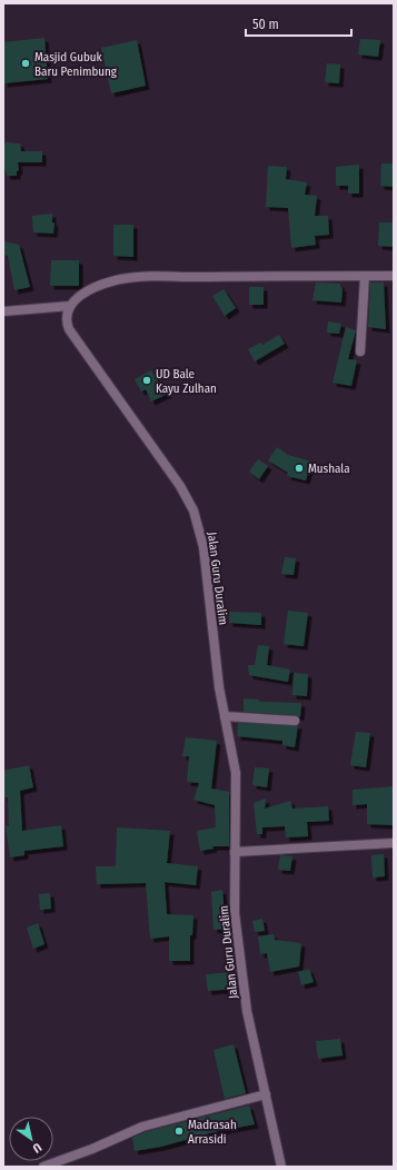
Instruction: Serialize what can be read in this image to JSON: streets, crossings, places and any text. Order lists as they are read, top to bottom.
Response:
{
  "streets": {
    "street": ["Jalan Guru Duralim"]
  },
  "places": [
    "Masjid Gubuk Baru Penimbung",
    "UD Bale Kayu Zulhan",
    "Mushala",
    "Madrasah Arrasidi"
  ],
  "scale_bar": "50 m",
  "north": "bottom right"
}
